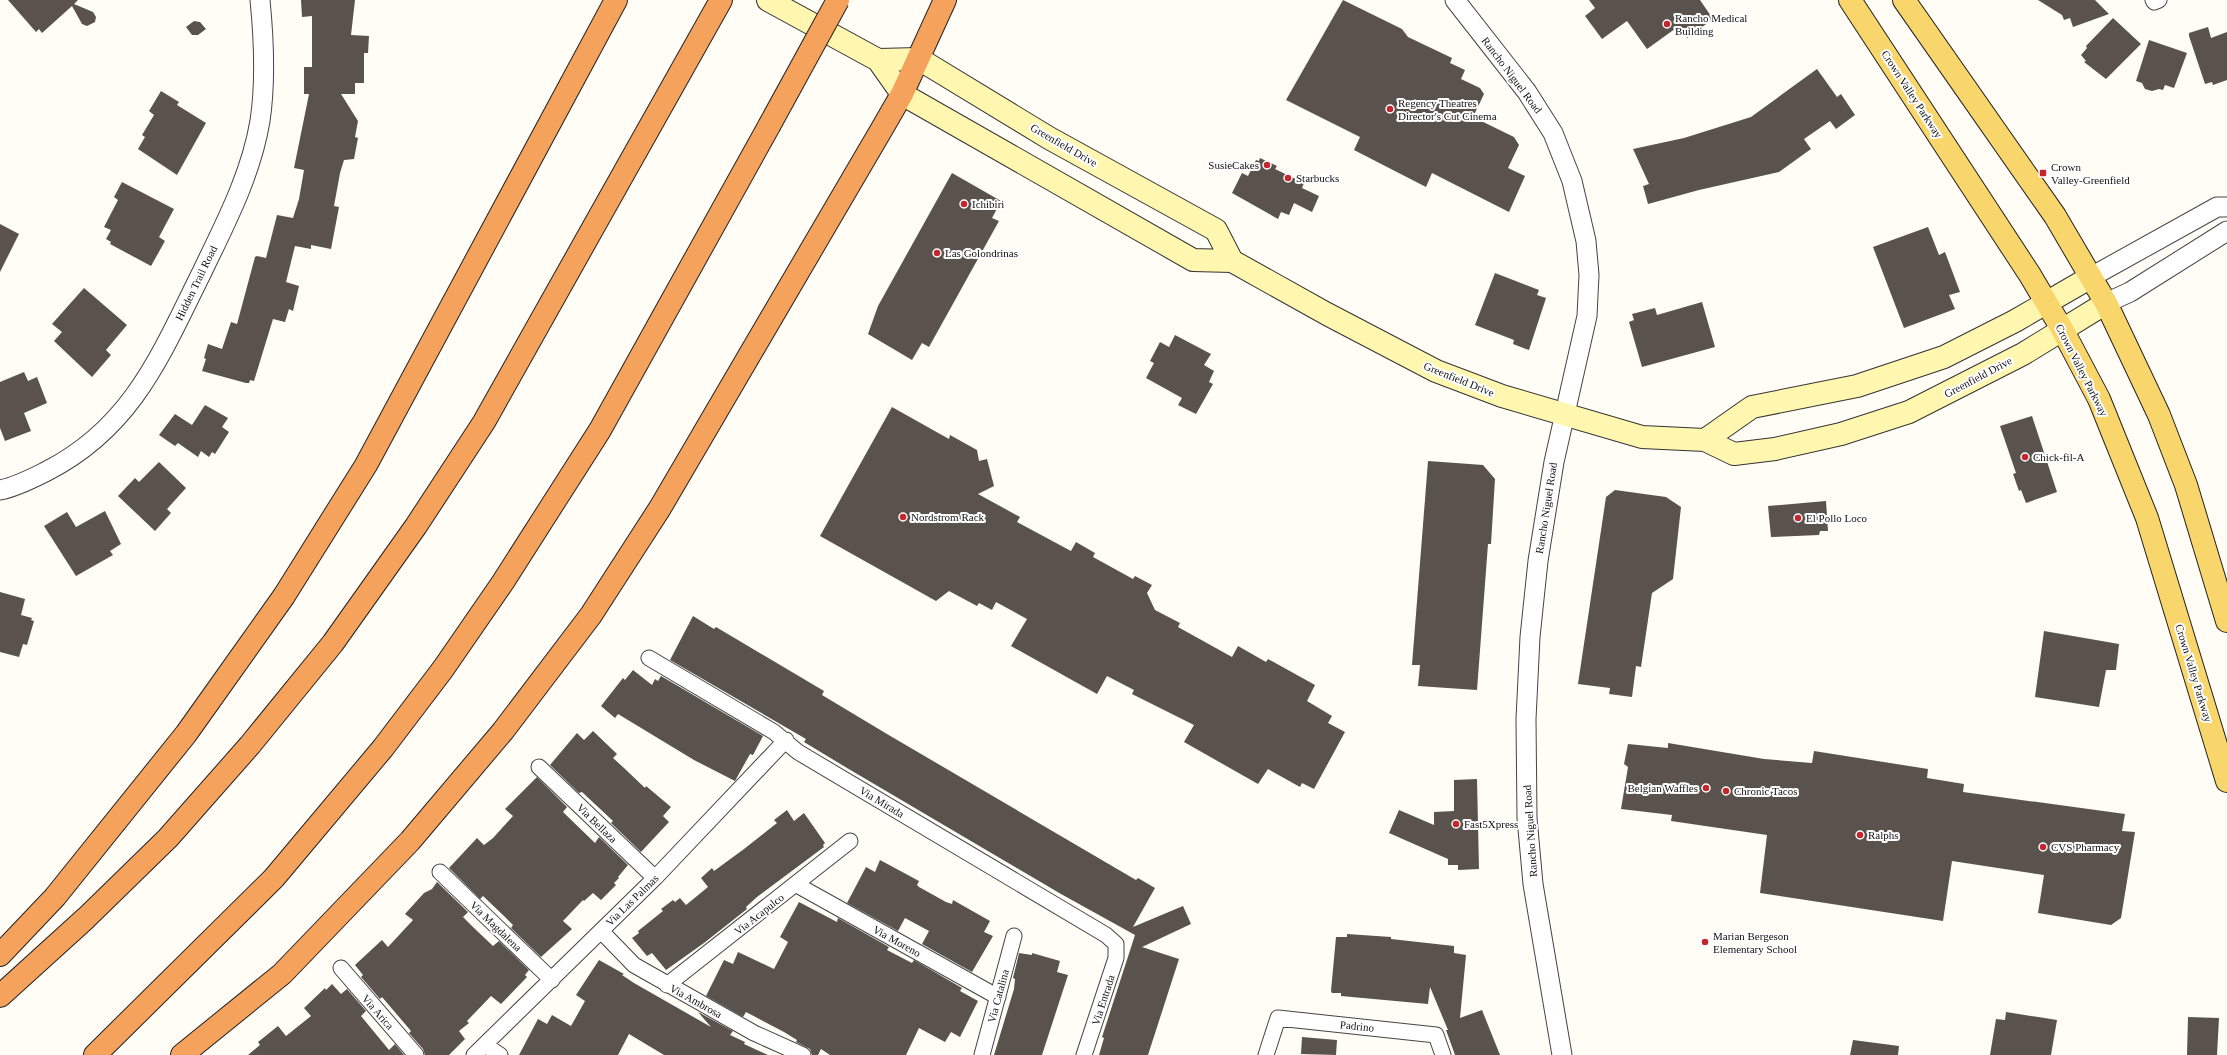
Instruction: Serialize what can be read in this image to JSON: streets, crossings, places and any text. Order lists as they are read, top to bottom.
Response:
{
  "streets": {
    "main road": ["Crown Valley Parkway", "Greenfield Drive"],
    "street": [
      "Rancho Niguel Road",
      "Hidden Trail Road",
      "Via Mirada",
      "Via Bellaza",
      "Via Las Palmas",
      "Via Acapulco",
      "Via Magdalena",
      "Via Moreno",
      "Via Catalina",
      "Via Entrada",
      "Via Ambrosa",
      "Via Arica",
      "Padrino"
    ]
  },
  "crossings": [
    ["Rancho Niguel Road", "Greenfield Drive"],
    ["Crown Valley Parkway", "Greenfield Drive"],
    ["Via Mirada", "Via Las Palmas"],
    ["Via Mirada", "Via Entrada"],
    ["Via Bellaza", "Via Las Palmas"],
    ["Via Las Palmas", "Via Magdalena"],
    ["Via Las Palmas", "Via Ambrosa"],
    ["Via Acapulco", "Via Moreno"],
    ["Via Acapulco", "Via Ambrosa"],
    ["Via Moreno", "Via Catalina"]
  ],
  "places": {
    "other": [
      "Rancho Medical Building",
      "Regency Theatres Director's Cut Cinema",
      "SusieCakes",
      "Starbucks",
      "Ichibiri",
      "Las Golondrinas",
      "Chick-fil-A",
      "Nordstrom Rack",
      "El Pollo Loco",
      "Belgian Waffles",
      "Chronic Tacos",
      "Fast5Xpress",
      "Ralphs",
      "CVS Pharmacy",
      "Marian Bergeson Elementary School"
    ],
    "transit": ["Crown Valley-Greenfield"]
  }
}
